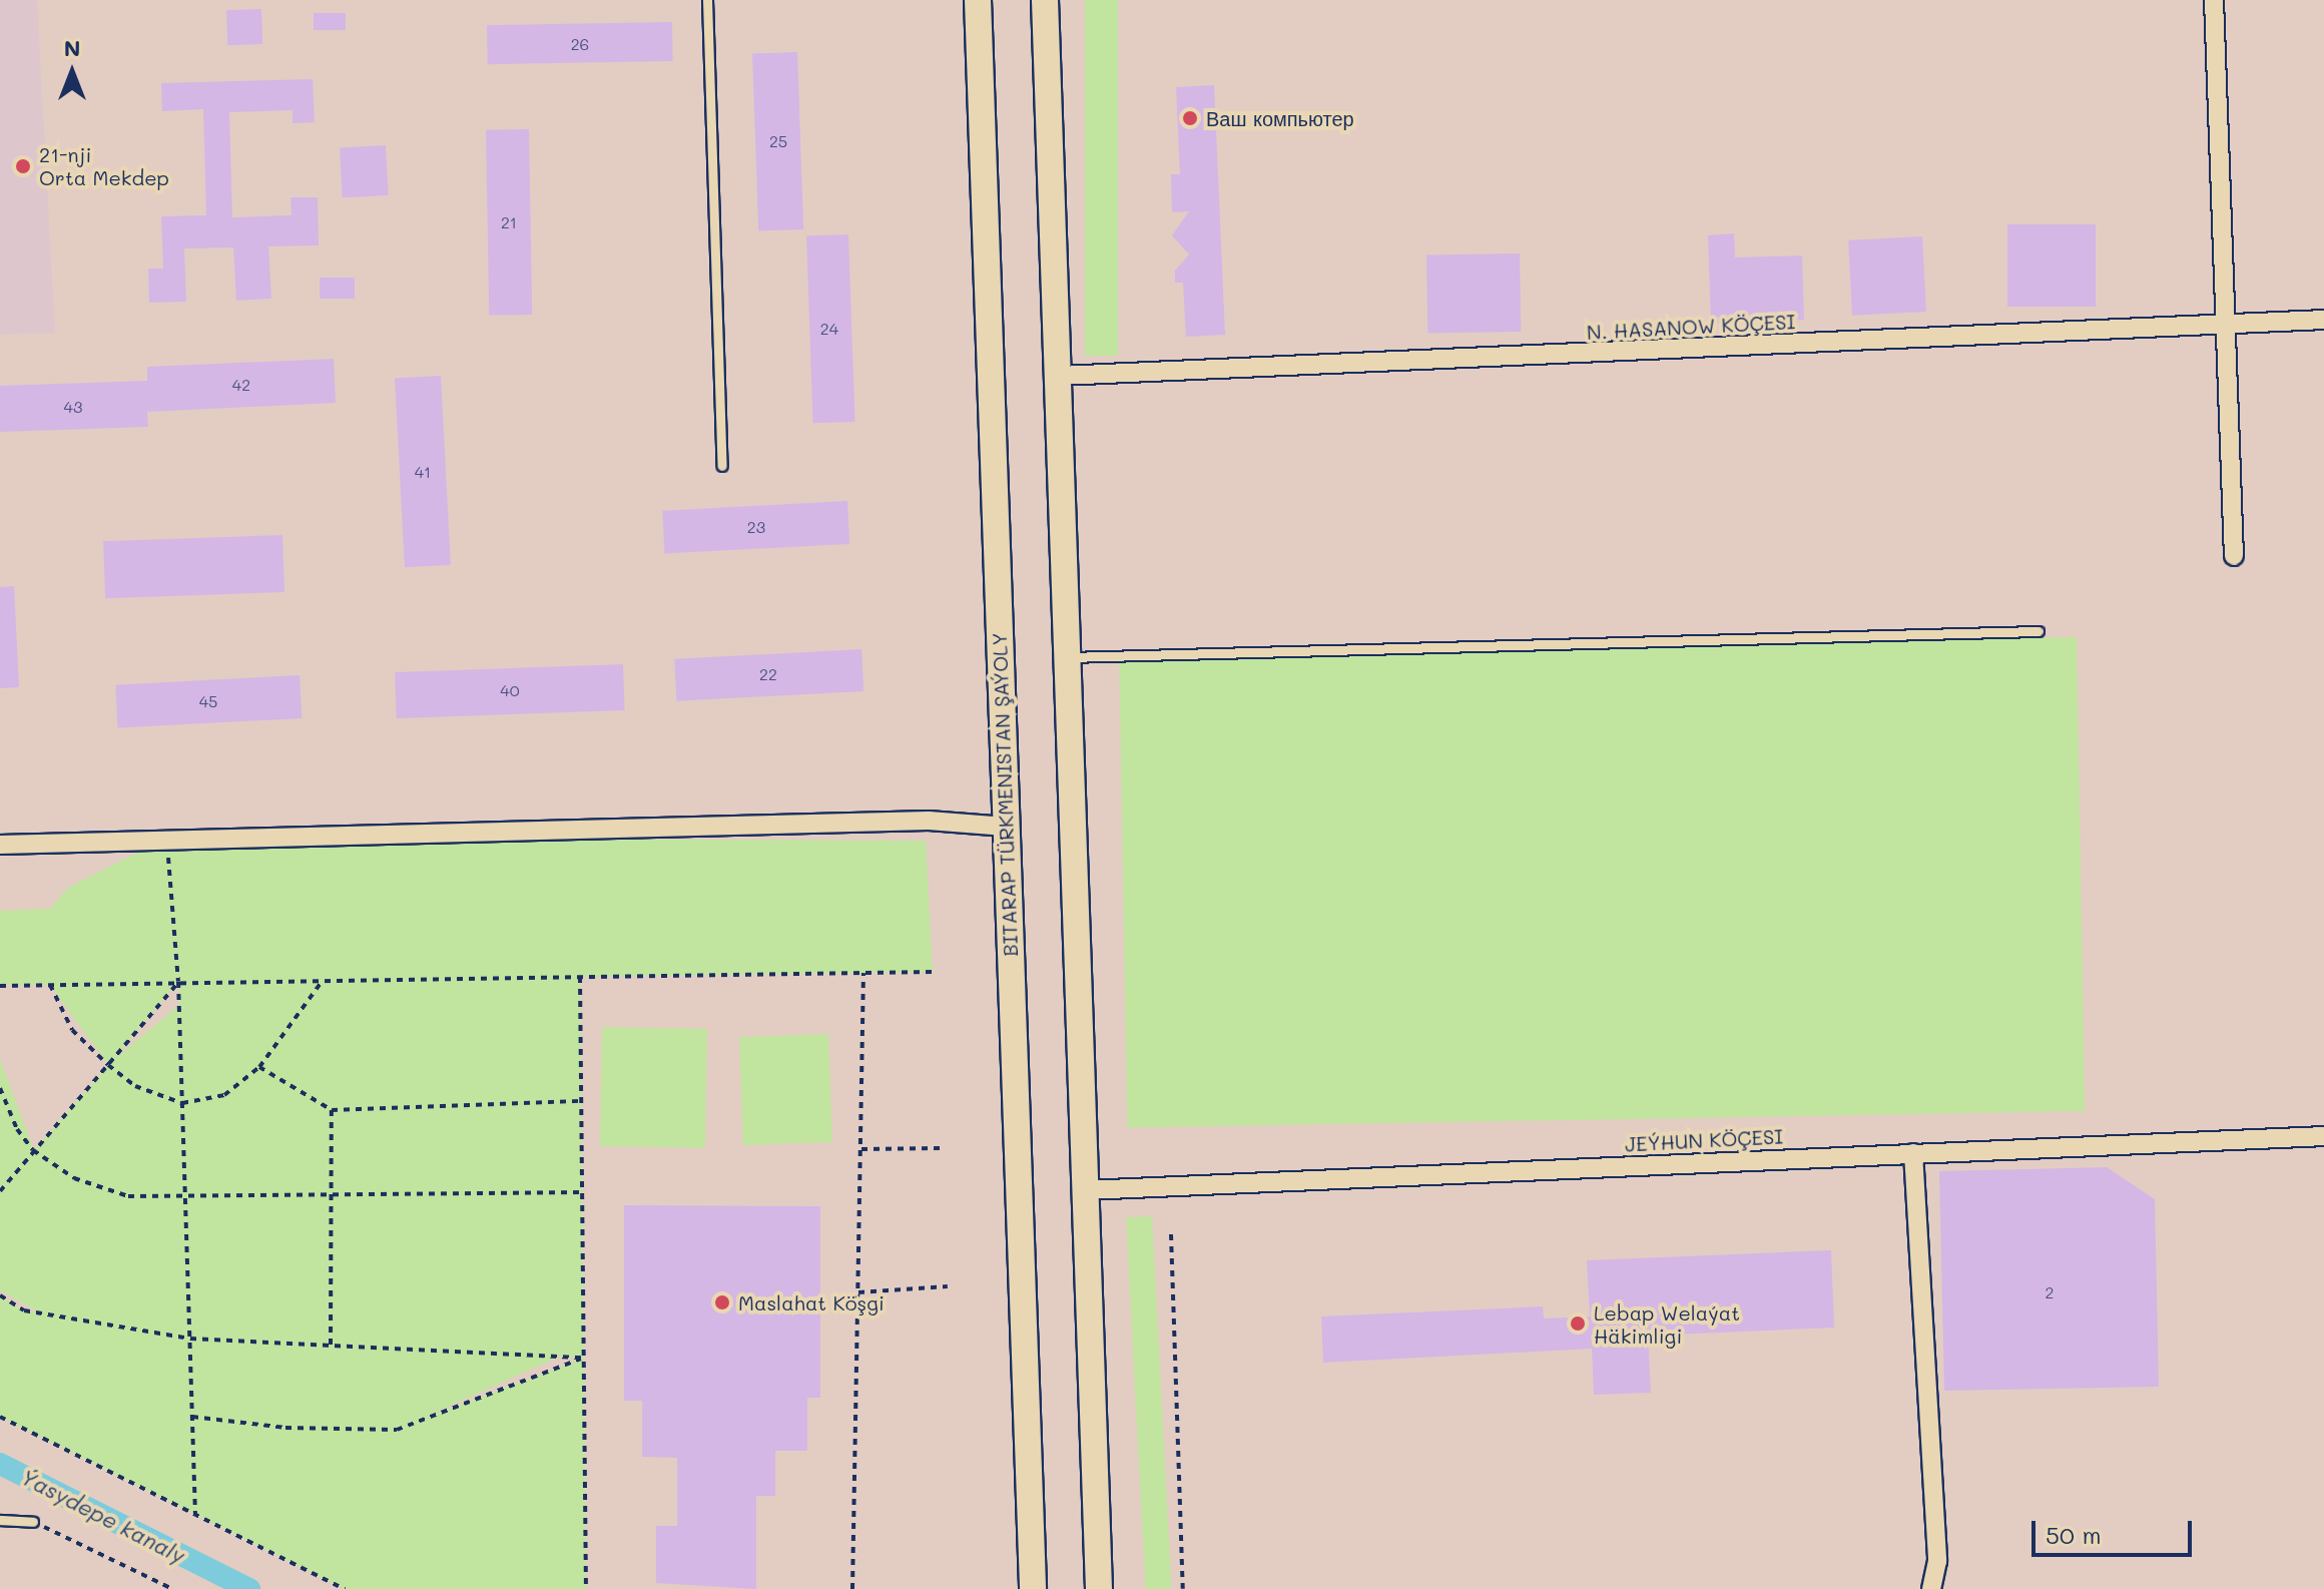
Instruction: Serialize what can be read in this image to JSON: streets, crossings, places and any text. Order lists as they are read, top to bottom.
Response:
{
  "streets": {
    "main road": ["BITARAP TÜRKMENISTAN ŞAÝOLY"],
    "street": ["N. HASANOW KÖÇESI", "JEÝHUN KÖÇESI"]
  },
  "water": ["Ýasydepe kanaly"],
  "places": [
    "Ваш компьютер",
    "21-nji Orta Mekdep",
    "Maslahat Köşgi",
    "Lebap Welaýat Häkimligi"
  ],
  "house_numbers": [
    "26",
    "25",
    "21",
    "24",
    "42",
    "43",
    "41",
    "23",
    "22",
    "40",
    "45",
    "2"
  ],
  "scale_bar": "50 m",
  "north": "top"
}
